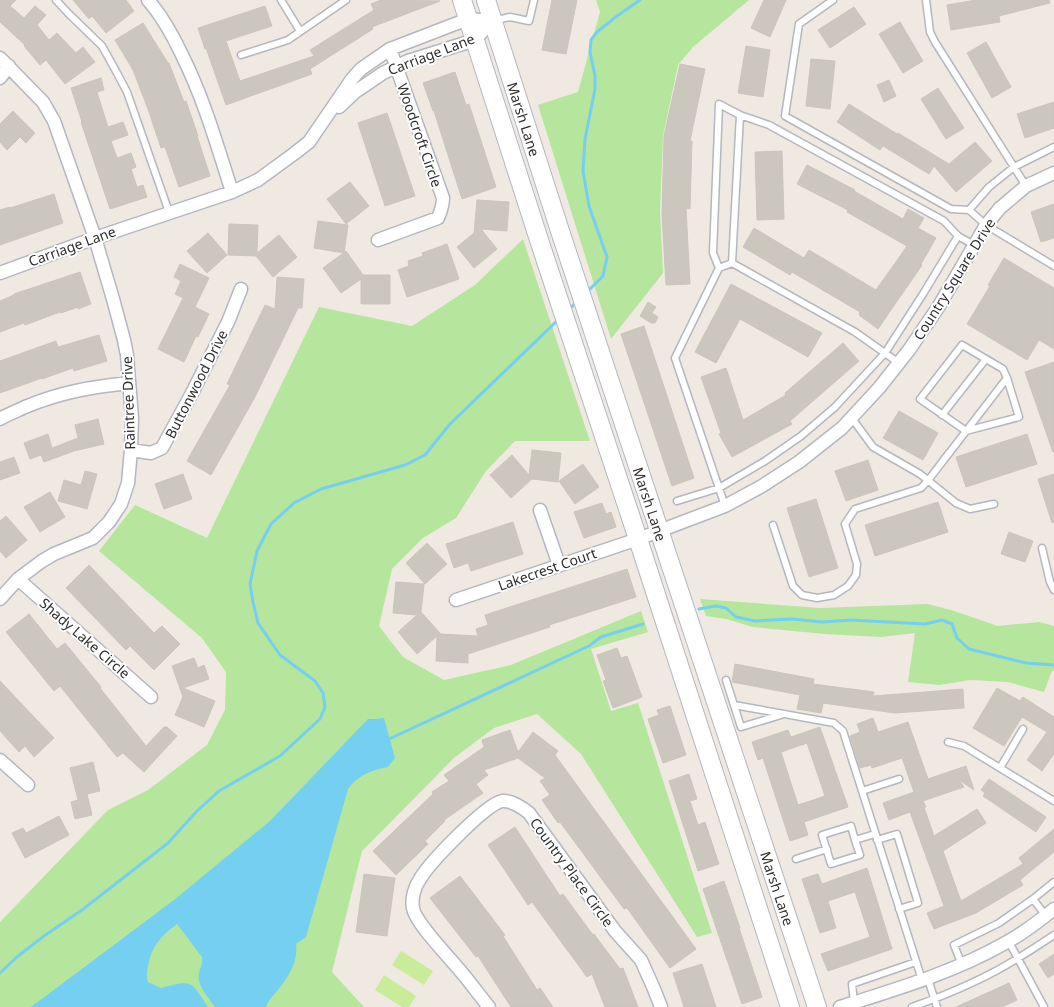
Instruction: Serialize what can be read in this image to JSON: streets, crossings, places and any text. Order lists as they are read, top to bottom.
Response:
{
  "streets": {
    "main road": ["Marsh Lane"],
    "street": [
      "Carriage Lane",
      "Woodcroft Circle",
      "Country Square Drive",
      "Buttonwood Drive",
      "Raintree Drive",
      "Lakecrest Court",
      "Shady Lake Circle",
      "Country Place Circle"
    ]
  },
  "crossings": [
    ["Carriage Lane", "Marsh Lane"],
    ["Carriage Lane", "Woodcroft Circle"],
    ["Carriage Lane", "Raintree Drive"],
    ["Marsh Lane", "Country Square Drive"],
    ["Marsh Lane", "Lakecrest Court"],
    ["Country Square Drive", "Lakecrest Court"],
    ["Buttonwood Drive", "Raintree Drive"],
    ["Raintree Drive", "Shady Lake Circle"]
  ]
}
